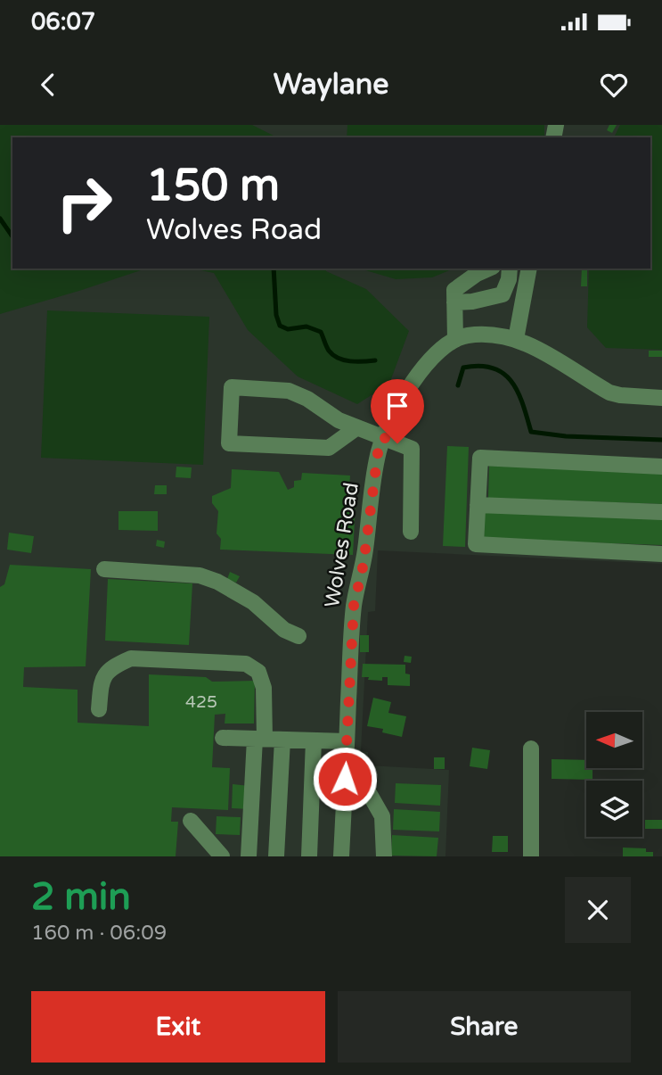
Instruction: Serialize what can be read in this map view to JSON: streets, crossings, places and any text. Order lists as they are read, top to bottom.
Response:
{
  "streets": {
    "street": ["Wolves Road"]
  },
  "house_numbers": ["425"],
  "north": "left",
  "page": {
    "status": "06:07",
    "header": "Waylane",
    "turn": ["150 m", "Wolves Road"],
    "heading": ["2 min", "160 m · 06:09"],
    "buttons": ["Exit", "Share"]
  }
}
